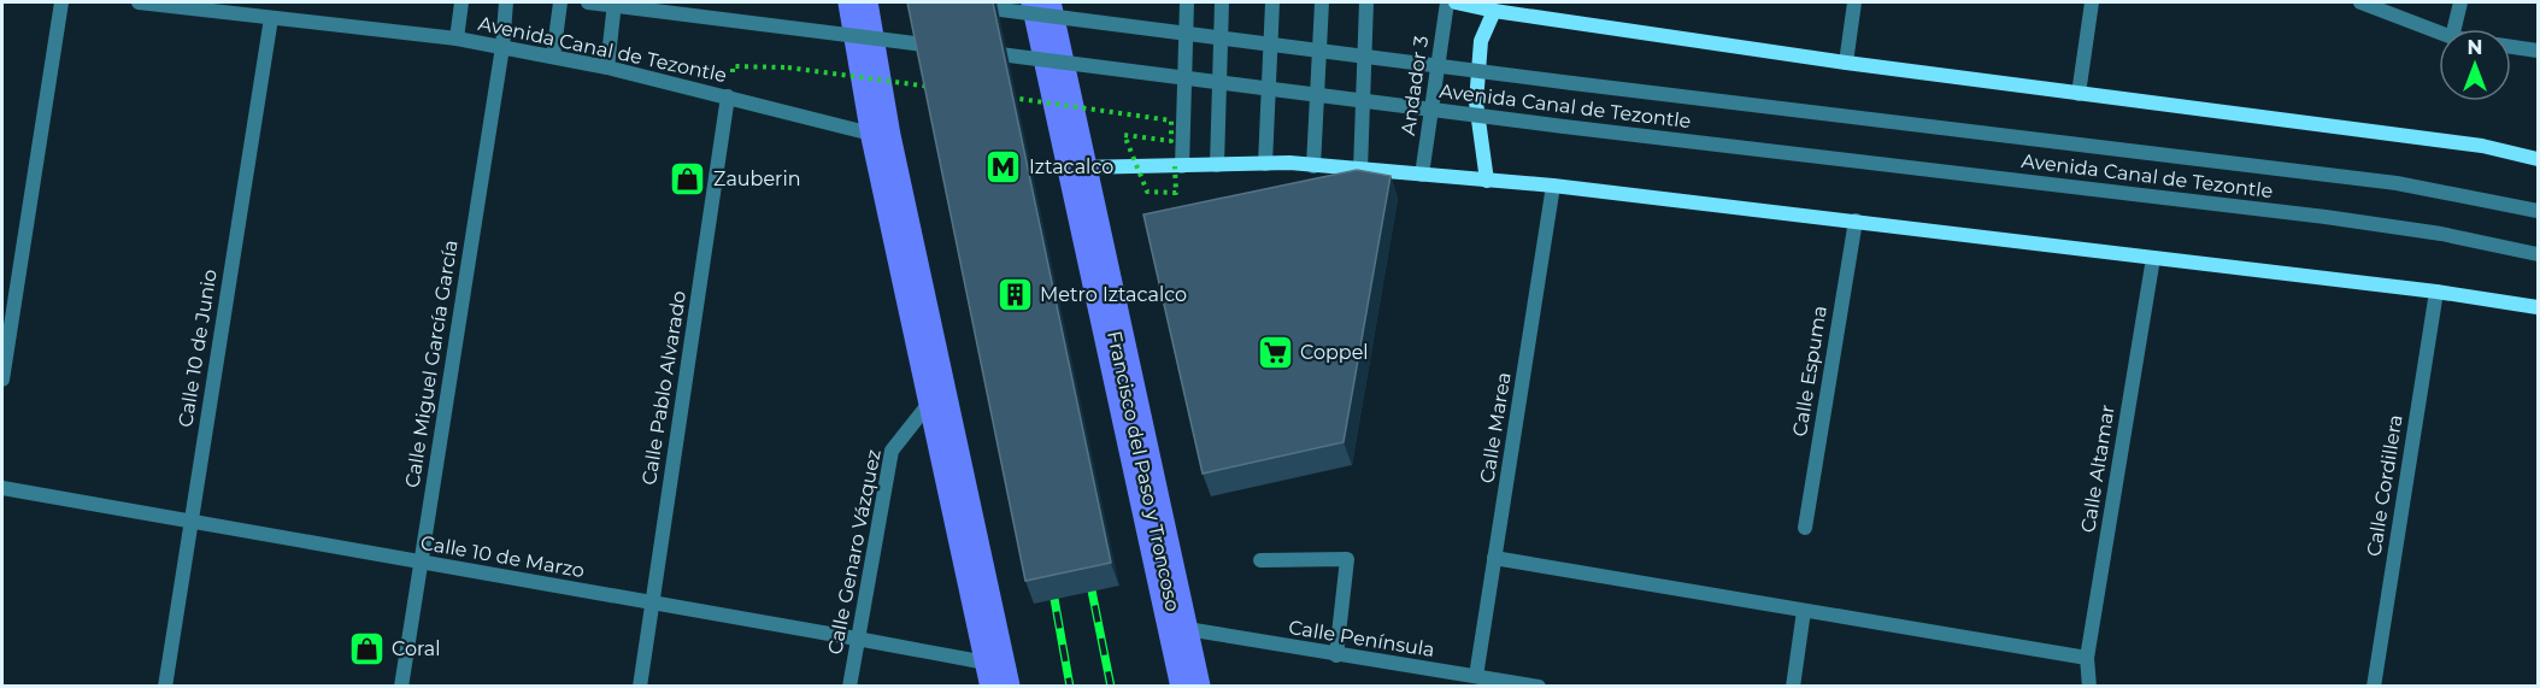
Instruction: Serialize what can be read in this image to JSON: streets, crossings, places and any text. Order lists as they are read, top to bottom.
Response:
{
  "streets": {
    "main road": ["Francisco del Paso y Troncoso"],
    "street": [
      "Avenida Canal de Tezontle",
      "Andador 3",
      "Calle 10 de Junio",
      "Calle Miguel García García",
      "Calle Espuma",
      "Calle Pablo Alvarado",
      "Calle Marea",
      "Calle Altamar",
      "Calle Cordillera",
      "Calle Genaro Vázquez",
      "Calle 10 de Marzo",
      "Calle Península"
    ]
  },
  "crossings": [
    ["Avenida Canal de Tezontle", "Calle 10 de Junio"],
    ["Avenida Canal de Tezontle", "Calle Miguel García García"],
    ["Avenida Canal de Tezontle", "Calle Pablo Alvarado"],
    ["Calle 10 de Junio", "Calle 10 de Marzo"],
    ["Calle Miguel García García", "Calle 10 de Marzo"],
    ["Calle Pablo Alvarado", "Calle 10 de Marzo"],
    ["Calle Marea", "Calle Península"],
    ["Francisco del Paso y Troncoso", "Calle Península"],
    ["Calle Genaro Vázquez", "Calle 10 de Marzo"]
  ],
  "places": {
    "metro station": ["Iztacalco"],
    "shop": ["Zauberin", "Coral"],
    "building": ["Metro Iztacalco"],
    "supermarket": ["Coppel"]
  },
  "north": "top"
}
